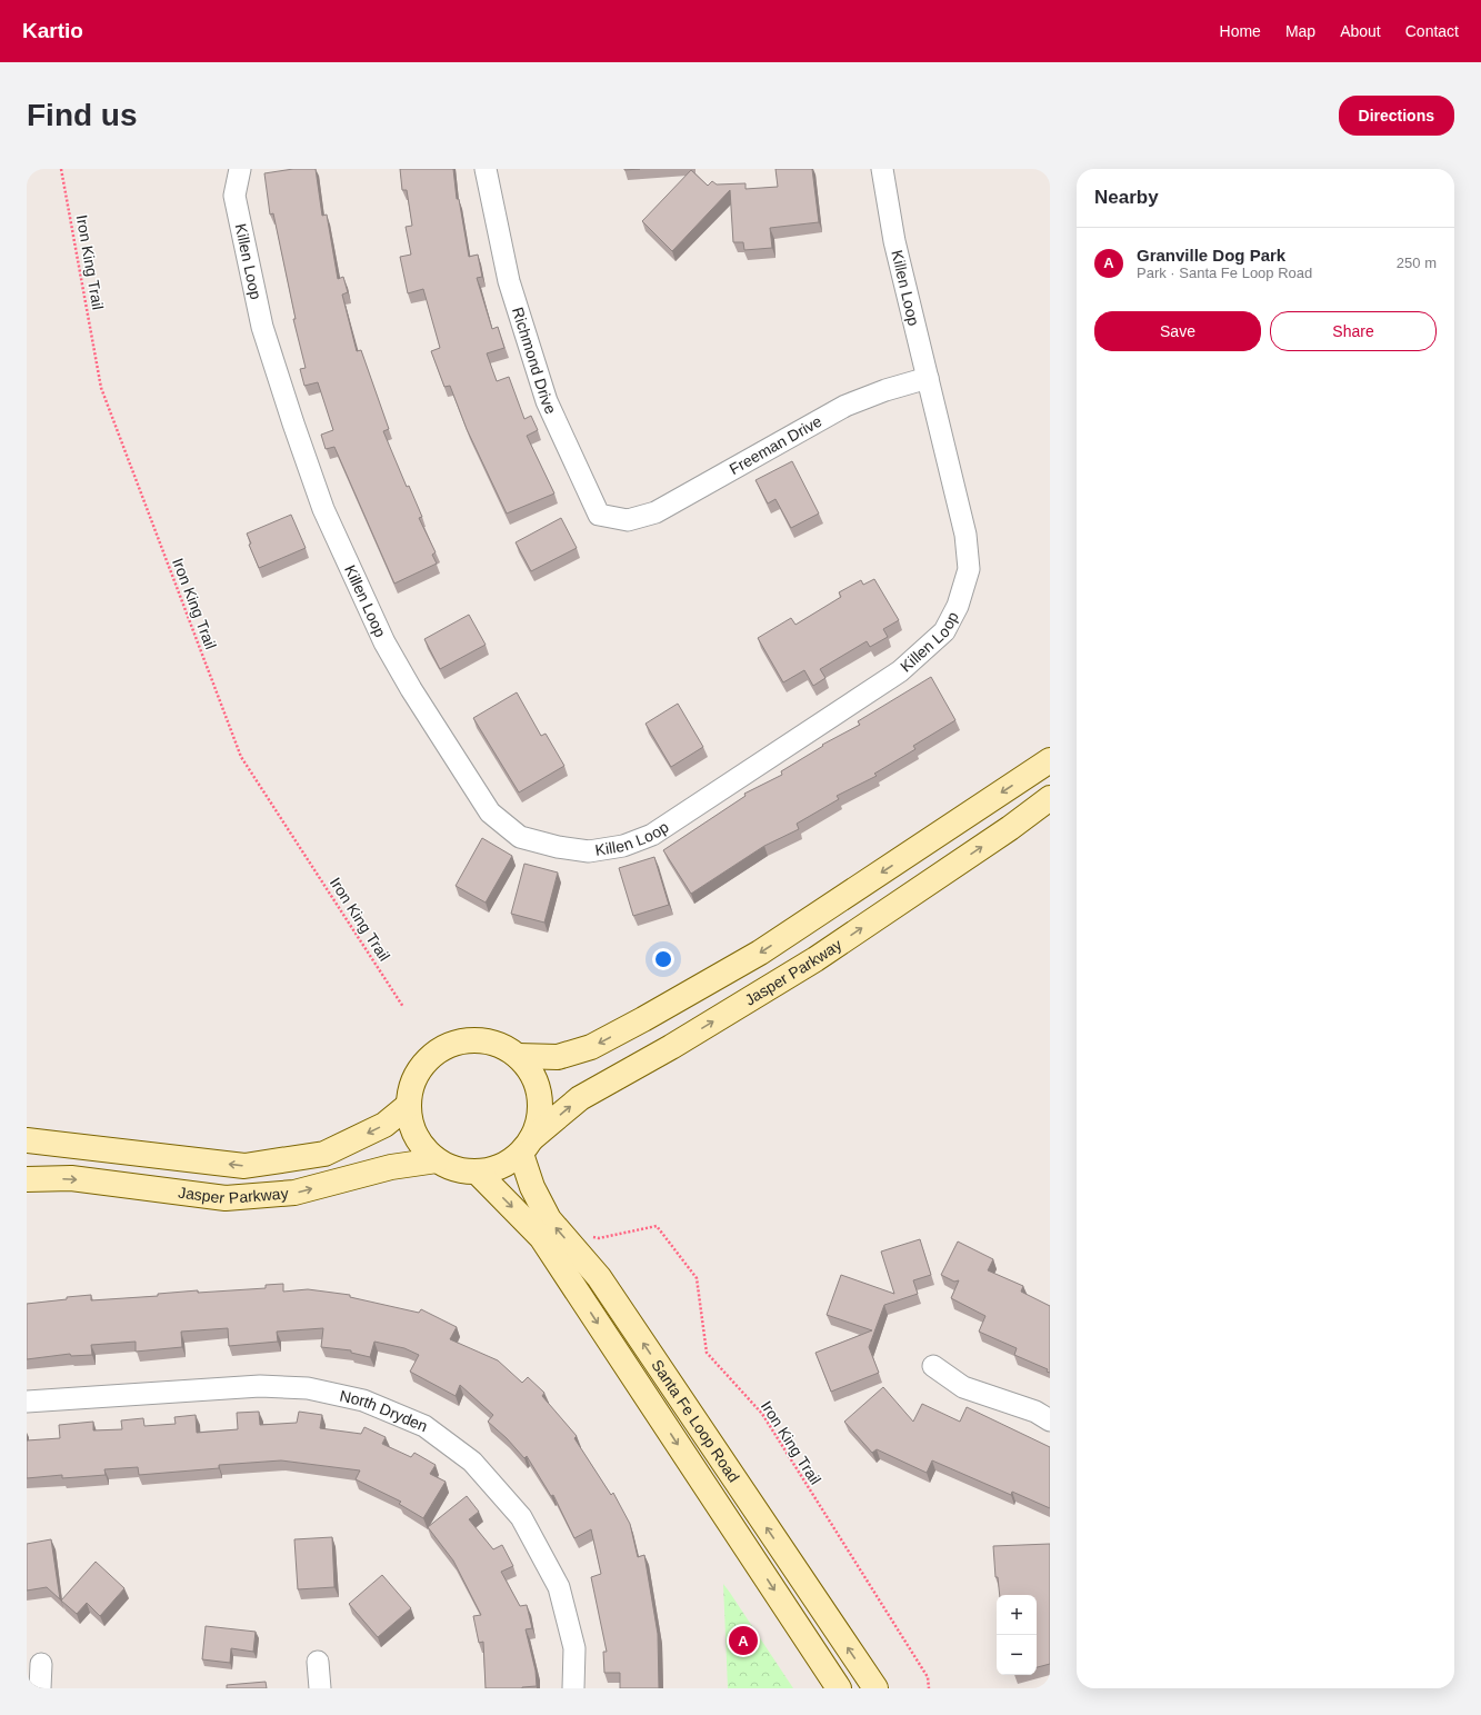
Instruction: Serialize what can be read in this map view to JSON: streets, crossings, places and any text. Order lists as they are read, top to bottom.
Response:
{
  "streets": {
    "main road": ["Jasper Parkway", "Santa Fe Loop Road"],
    "street": [
      "Killen Loop",
      "Richmond Drive",
      "Freeman Drive",
      "North Dryden"
    ],
    "path": ["Iron King Trail"]
  },
  "crossings": [
    ["Killen Loop", "Freeman Drive"],
    ["Richmond Drive", "Freeman Drive"],
    ["Jasper Parkway", "Santa Fe Loop Road"]
  ],
  "page": {
    "header": "Kartio",
    "nav": [
      "Home",
      "Map",
      "About",
      "Contact"
    ],
    "buttons": [
      "Directions",
      ["Save", "Share"]
    ],
    "title": "Find us",
    "heading": "Nearby",
    "list": [
      {
        "mark": "A",
        "name": "Granville Dog Park",
        "note": "Park · Santa Fe Loop Road",
        "value": "250 m"
      }
    ],
    "map_buttons": ["+", "−"],
    "pins": "A"
  }
}
